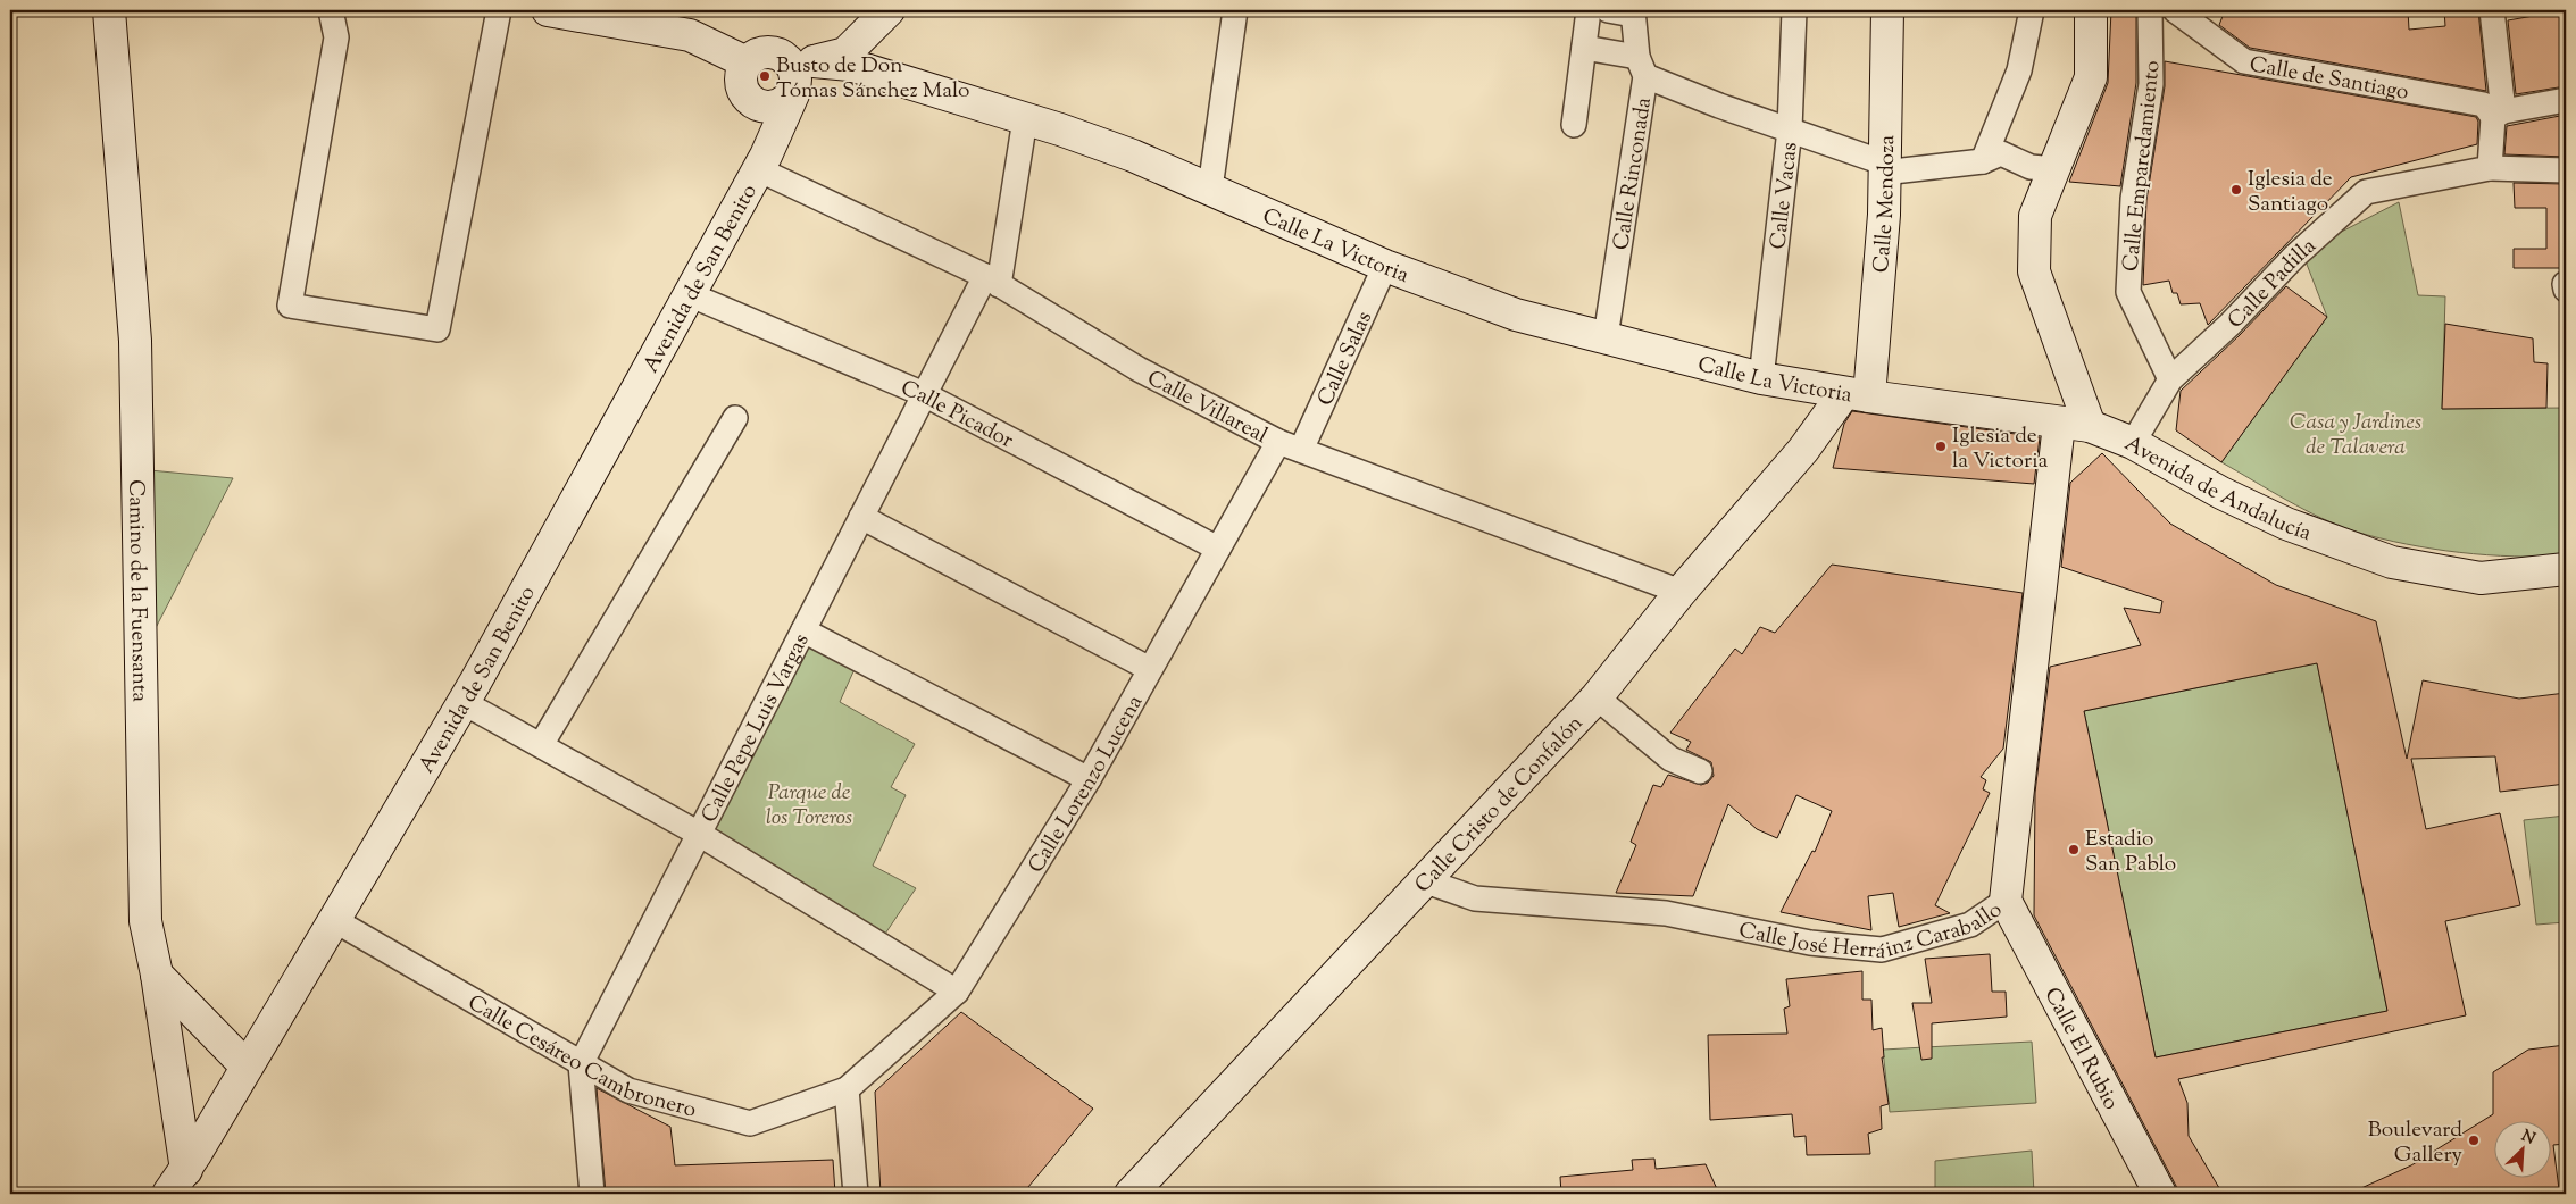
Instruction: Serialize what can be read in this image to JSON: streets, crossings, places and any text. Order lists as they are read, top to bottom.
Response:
{
  "streets": {
    "street": [
      "Calle de Santiago",
      "Calle Emparedamiento",
      "Calle Rinconada",
      "Calle Vacas",
      "Calle Mendoza",
      "Calle La Victoria",
      "Avenida de San Benito",
      "Calle Padilla",
      "Calle Salas",
      "Calle Villareal",
      "Calle Picador",
      "Avenida de Andalucía",
      "Camino de la Fuensanta",
      "Calle Pepe Luis Vargas",
      "Calle Lorenzo Lucena",
      "Calle Cristo de Confalón",
      "Calle José Herráinz Caraballo",
      "Calle El Rubio",
      "Calle Cesáreo Cambronero"
    ]
  },
  "crossings": [
    ["Calle Emparedamiento", "Calle Padilla"],
    ["Calle Rinconada", "Calle La Victoria"],
    ["Calle Vacas", "Calle La Victoria"],
    ["Calle Mendoza", "Calle La Victoria"],
    ["Calle Mendoza", "Avenida de Andalucía"],
    ["Calle Mendoza", "Calle Cristo de Confalón"],
    ["Calle La Victoria", "Avenida de San Benito"],
    ["Calle La Victoria", "Calle Salas"],
    ["Calle La Victoria", "Avenida de Andalucía"],
    ["Calle La Victoria", "Calle Pepe Luis Vargas"],
    ["Calle La Victoria", "Calle Cristo de Confalón"],
    ["Avenida de San Benito", "Calle Villareal"],
    ["Avenida de San Benito", "Calle Picador"],
    ["Avenida de San Benito", "Camino de la Fuensanta"],
    ["Avenida de San Benito", "Calle Cesáreo Cambronero"],
    ["Calle Padilla", "Avenida de Andalucía"],
    ["Calle Salas", "Calle Villareal"],
    ["Calle Villareal", "Calle Pepe Luis Vargas"],
    ["Calle Villareal", "Calle Lorenzo Lucena"],
    ["Calle Villareal", "Calle Cristo de Confalón"],
    ["Calle Picador", "Calle Pepe Luis Vargas"],
    ["Calle Picador", "Calle Lorenzo Lucena"],
    ["Avenida de Andalucía", "Calle Cristo de Confalón"],
    ["Avenida de Andalucía", "Calle José Herráinz Caraballo"],
    ["Calle Pepe Luis Vargas", "Calle Cesáreo Cambronero"],
    ["Calle Lorenzo Lucena", "Calle Cesáreo Cambronero"],
    ["Calle Cristo de Confalón", "Calle José Herráinz Caraballo"],
    ["Calle José Herráinz Caraballo", "Calle El Rubio"]
  ],
  "parks": ["Casa y Jardines de Talavera", "Parque de los Toreros"],
  "places": [
    "Busto de Don Tómas Sánchez Malo",
    "Iglesia de Santiago",
    "Iglesia de la Victoria",
    "Estadio San Pablo",
    "Boulevard Gallery"
  ],
  "north": "top right"
}
